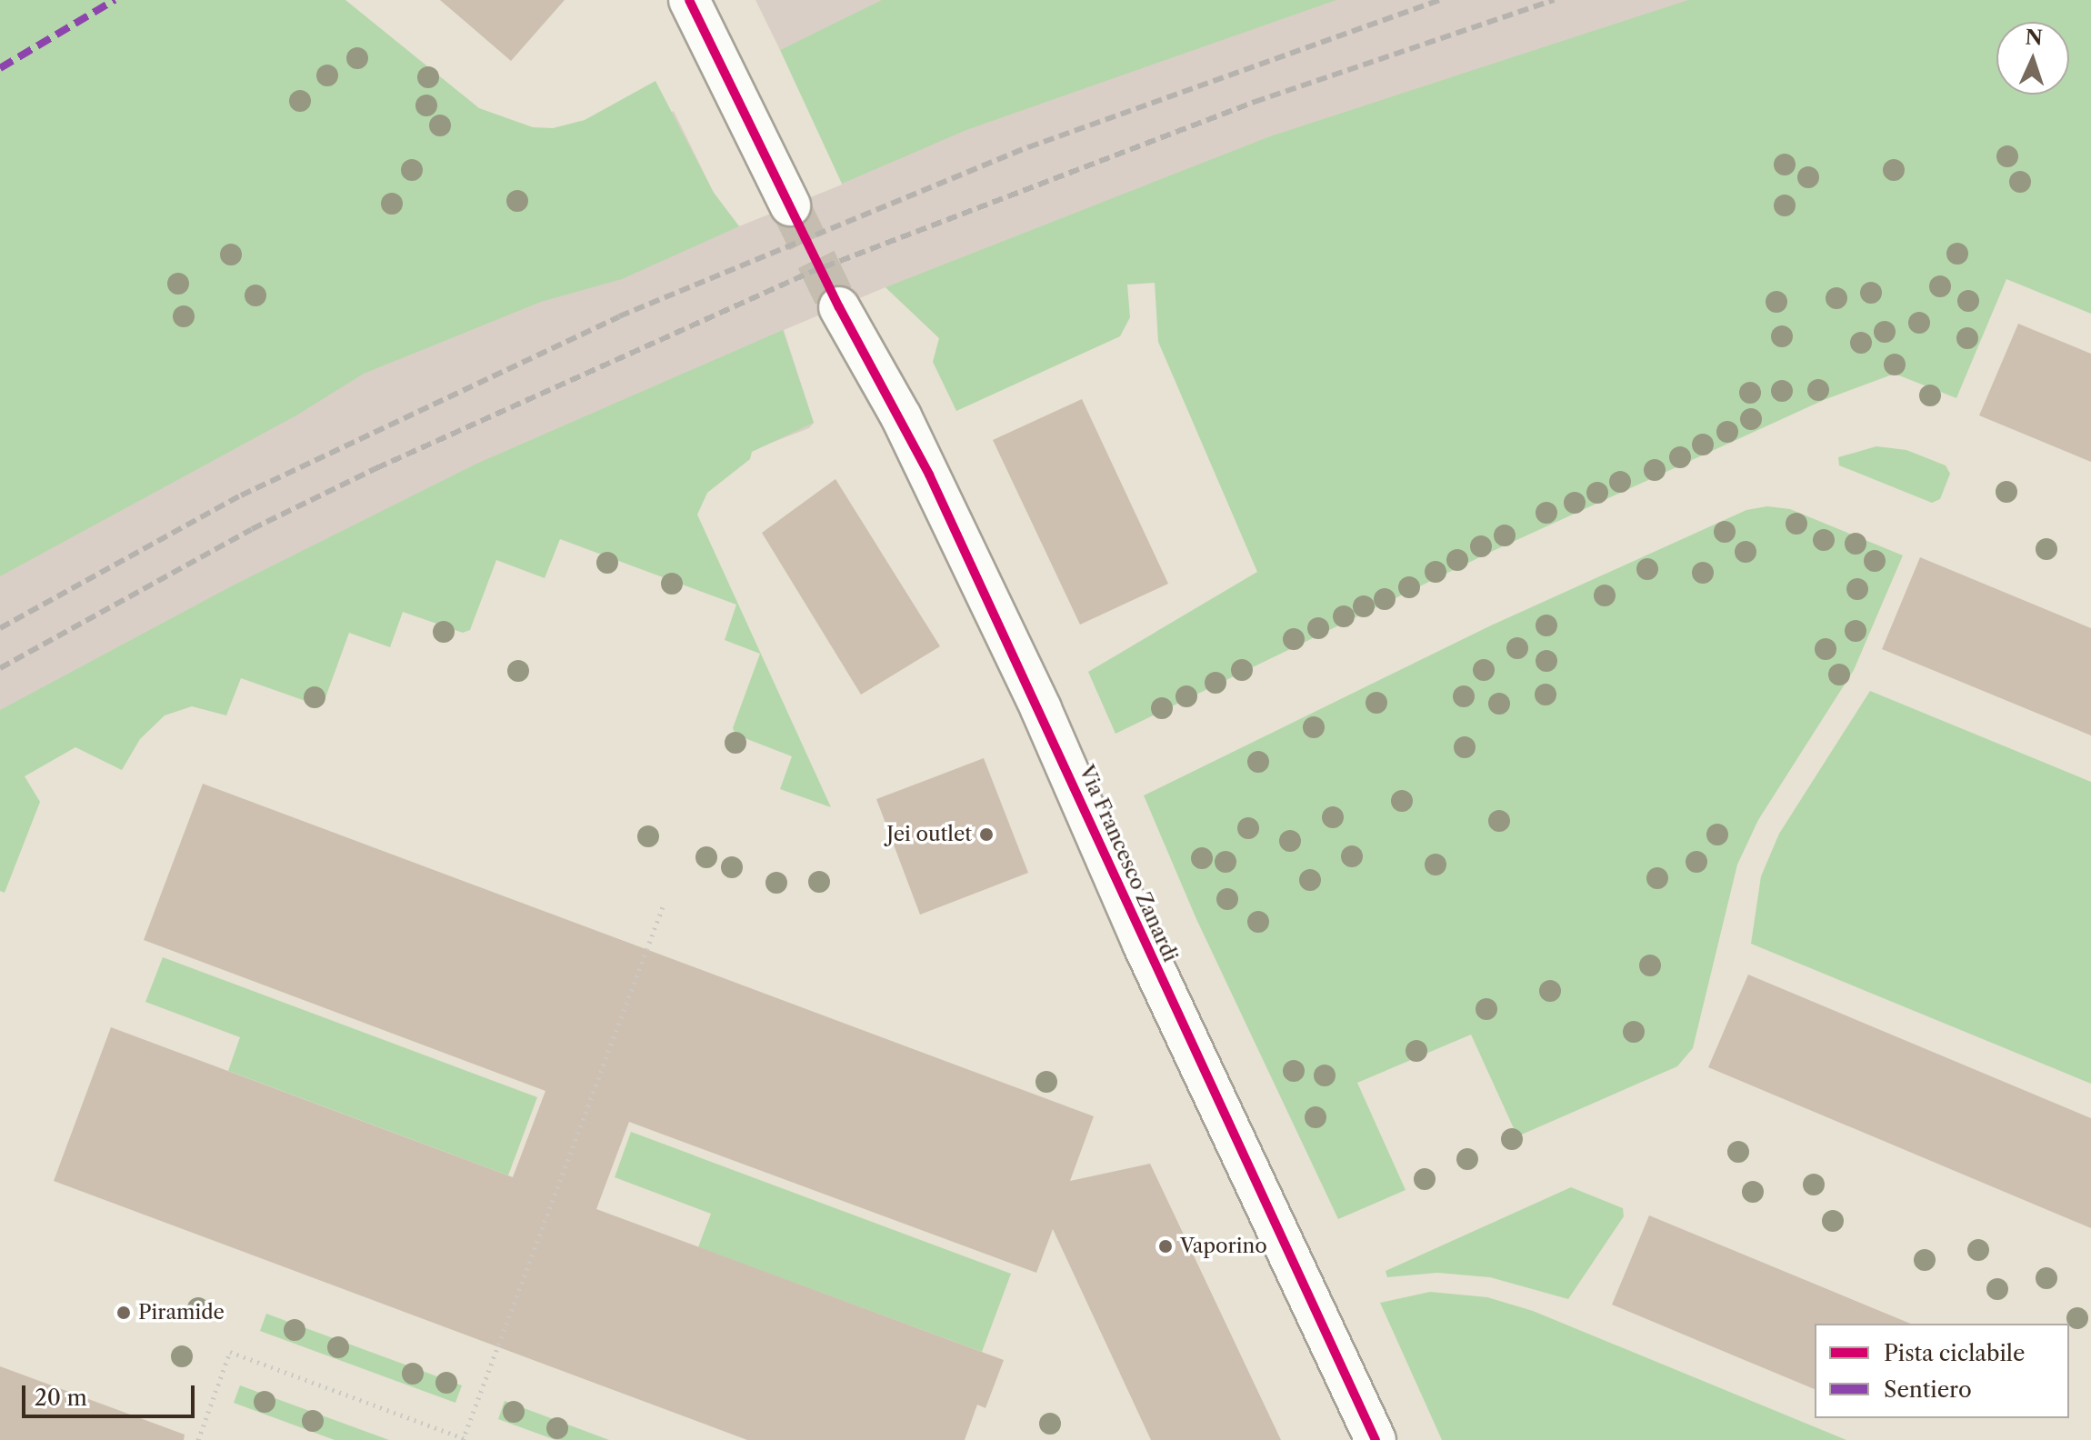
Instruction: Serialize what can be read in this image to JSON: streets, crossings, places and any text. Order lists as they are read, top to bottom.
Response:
{
  "streets": {
    "main road": ["Via Francesco Zanardi"]
  },
  "places": ["Jei outlet", "Vaporino", "Piramide"],
  "legend": ["Pista ciclabile", "Sentiero"],
  "scale_bar": "20 m",
  "north": "top"
}
